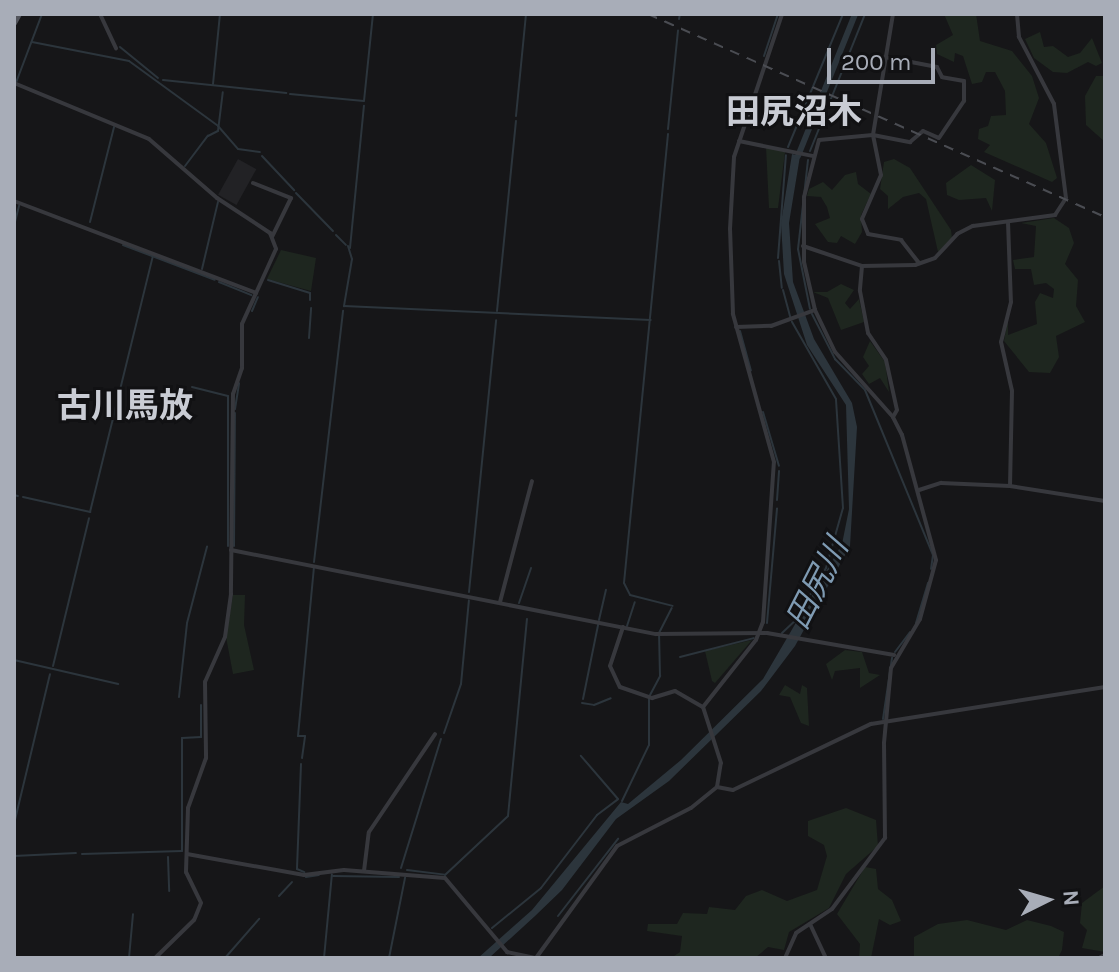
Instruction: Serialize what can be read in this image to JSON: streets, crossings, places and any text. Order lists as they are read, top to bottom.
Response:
{
  "districts": ["田尻沼木", "古川馬放"],
  "water": ["田尻川"],
  "scale_bar": "200 m",
  "north": "right"
}
